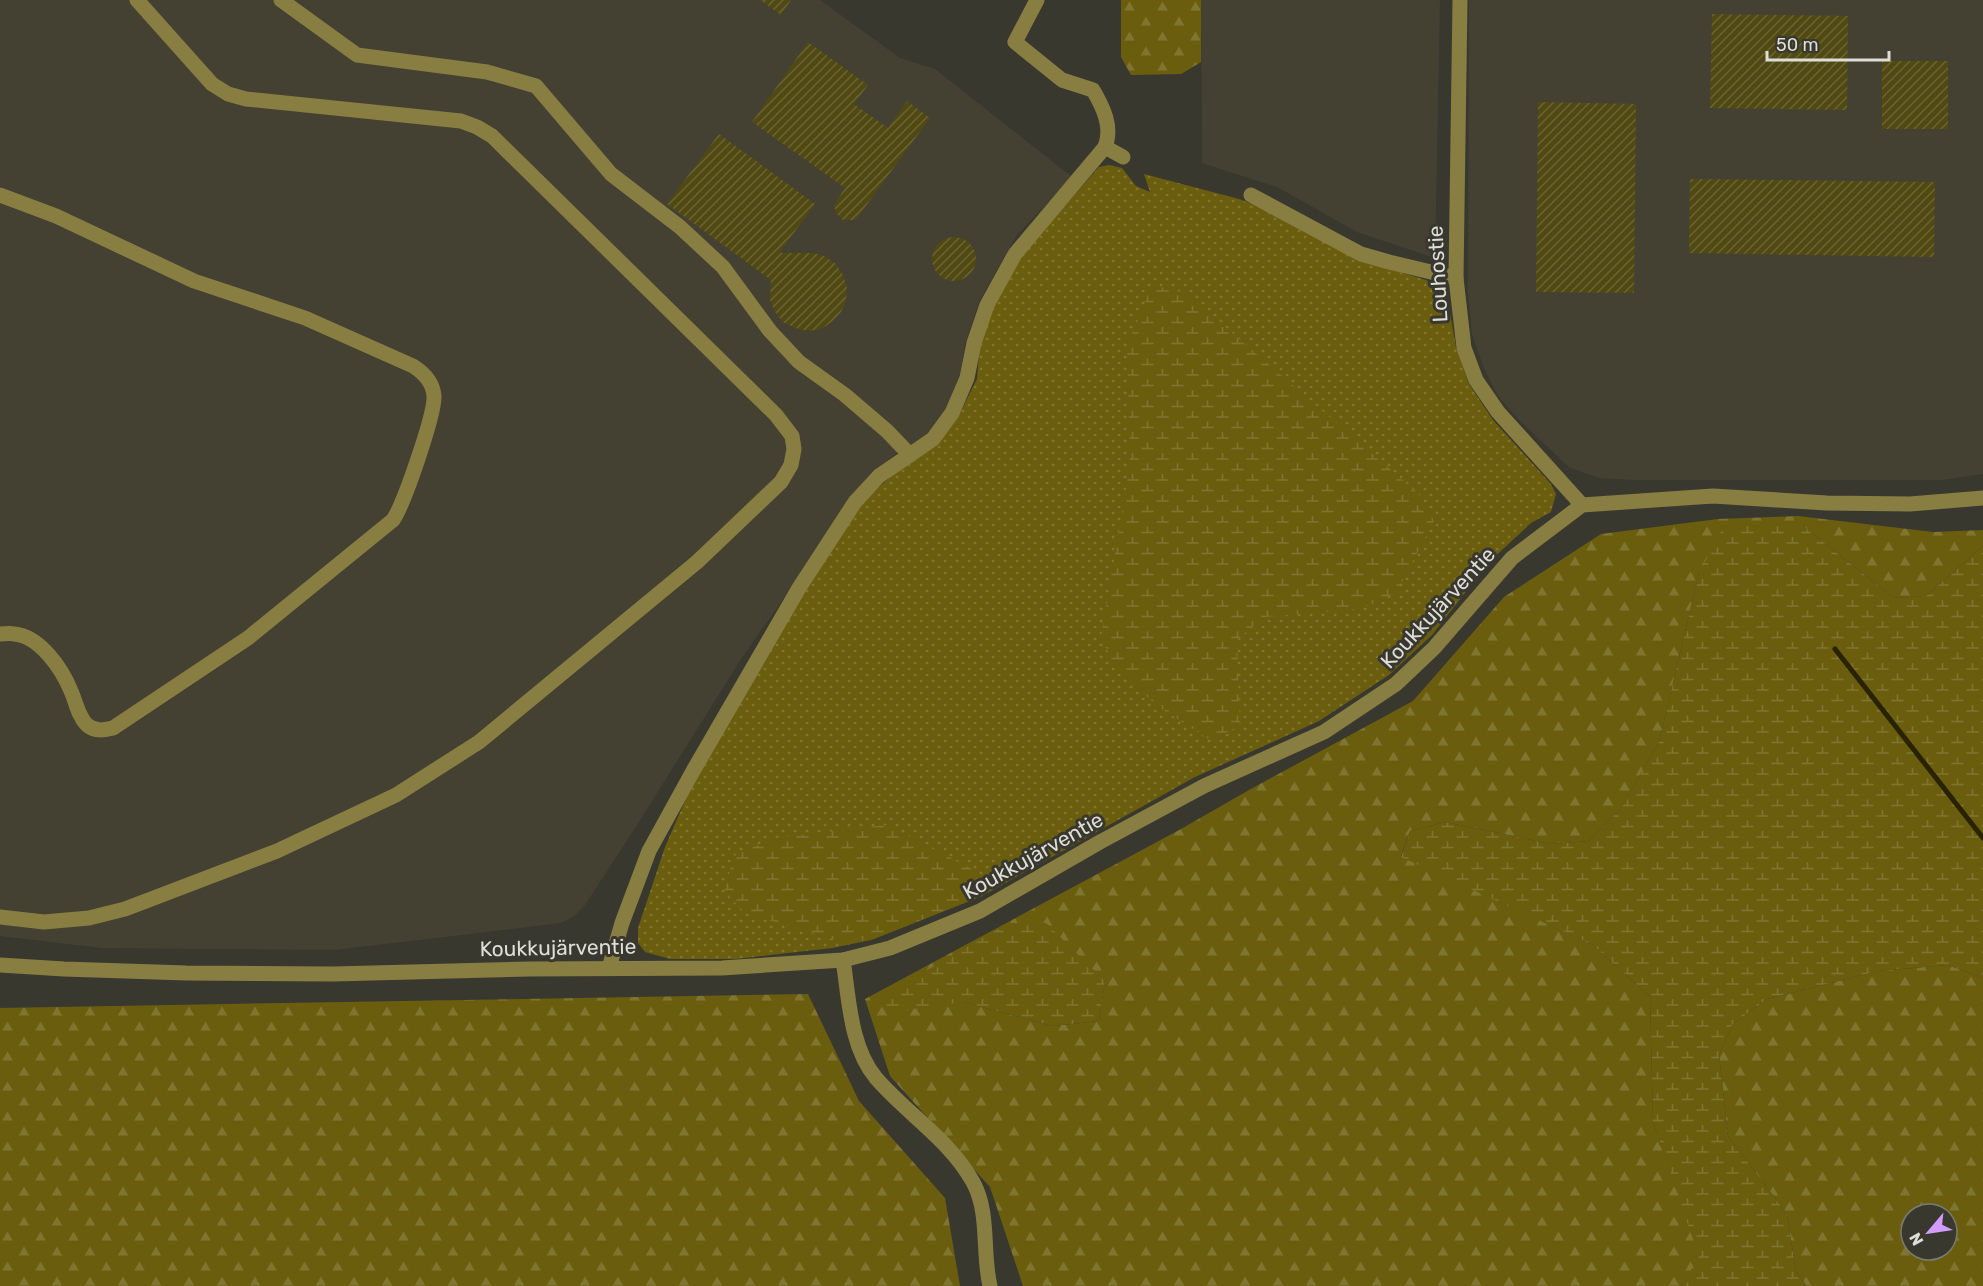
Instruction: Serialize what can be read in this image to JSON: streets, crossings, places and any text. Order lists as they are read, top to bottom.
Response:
{
  "streets": {
    "street": ["Louhostie", "Koukkujärventie"]
  },
  "crossings": [
    ["Louhostie", "Koukkujärventie"]
  ],
  "scale_bar": "50 m",
  "north": "bottom left"
}
